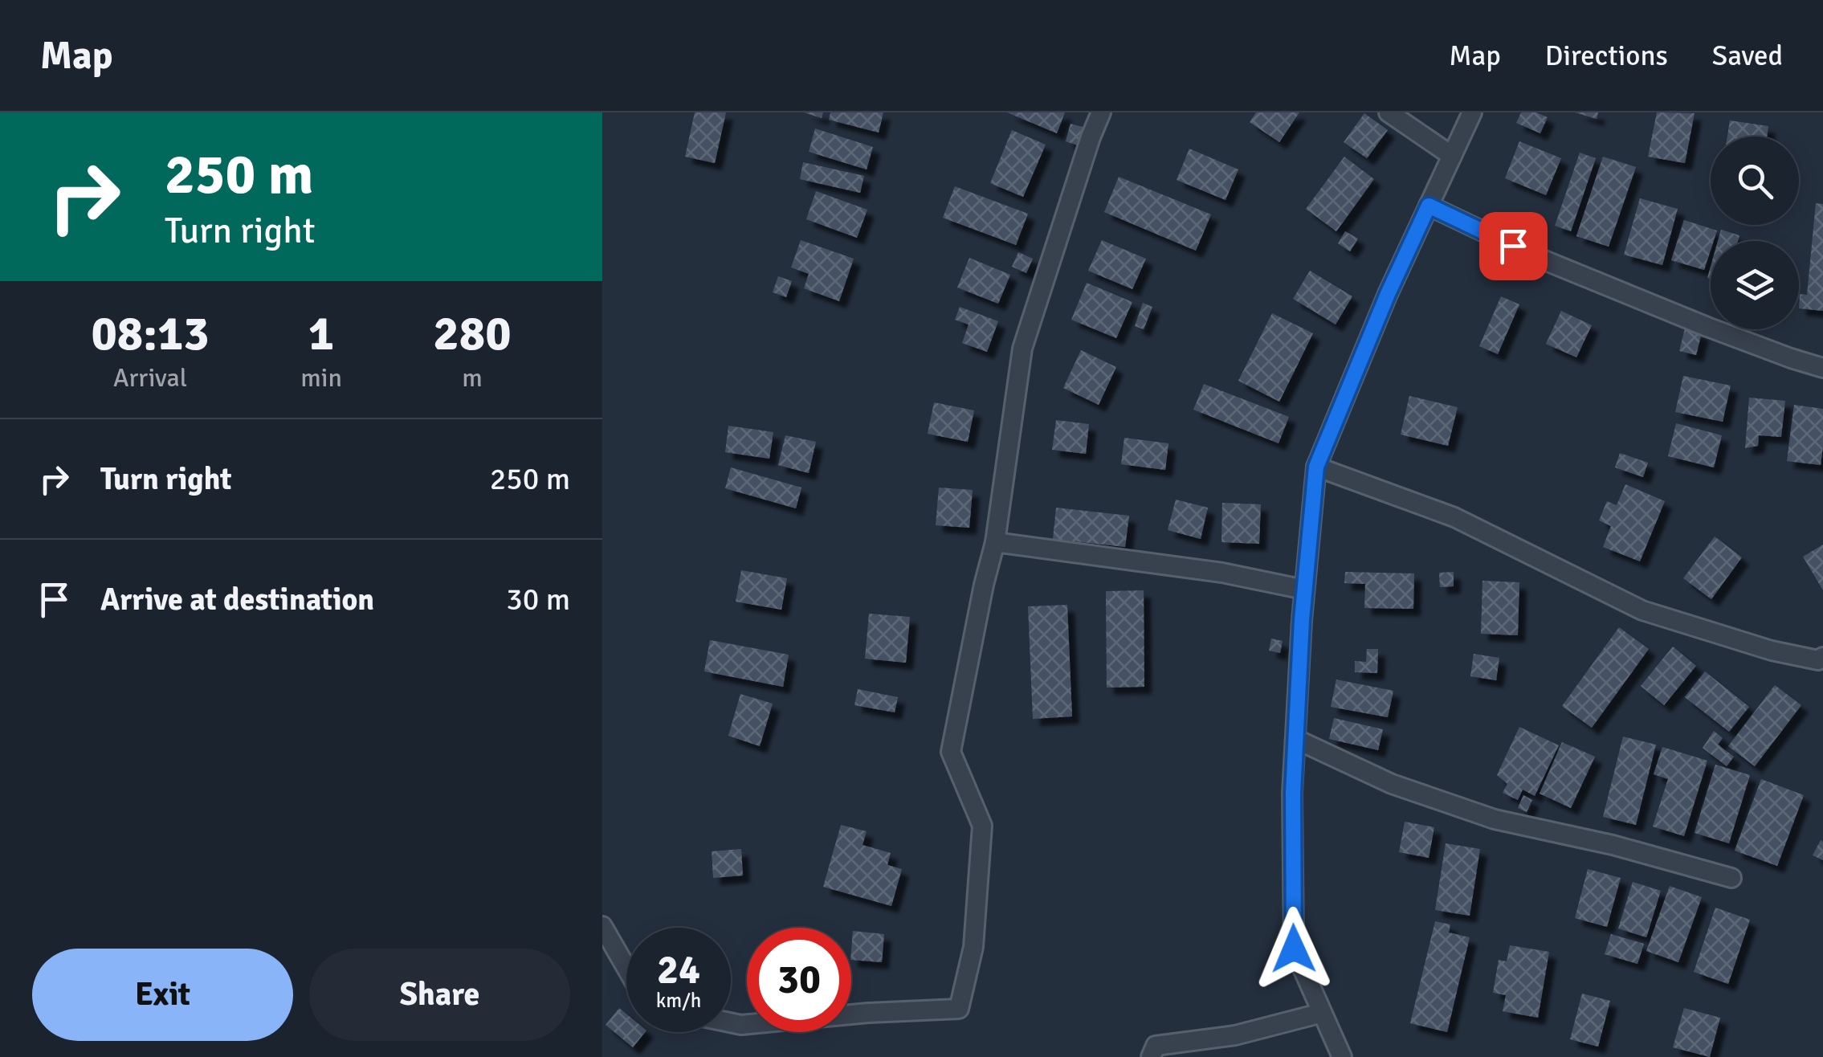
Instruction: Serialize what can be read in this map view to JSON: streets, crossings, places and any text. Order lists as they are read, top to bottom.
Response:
{
  "page": {
    "header": "Map",
    "nav": ["Map", "Directions", "Saved"],
    "turn": ["250 m", "Turn right"],
    "eta": [
      "08:13",
      "Arrival",
      "1",
      "min",
      "280",
      "m"
    ],
    "list": [
      {
        "name": "Turn right",
        "value": "250 m"
      },
      {
        "name": "Arrive at destination",
        "value": "30 m"
      }
    ],
    "speed": "24 km/h",
    "limit": "30",
    "buttons": ["Exit", "Share"]
  }
}
